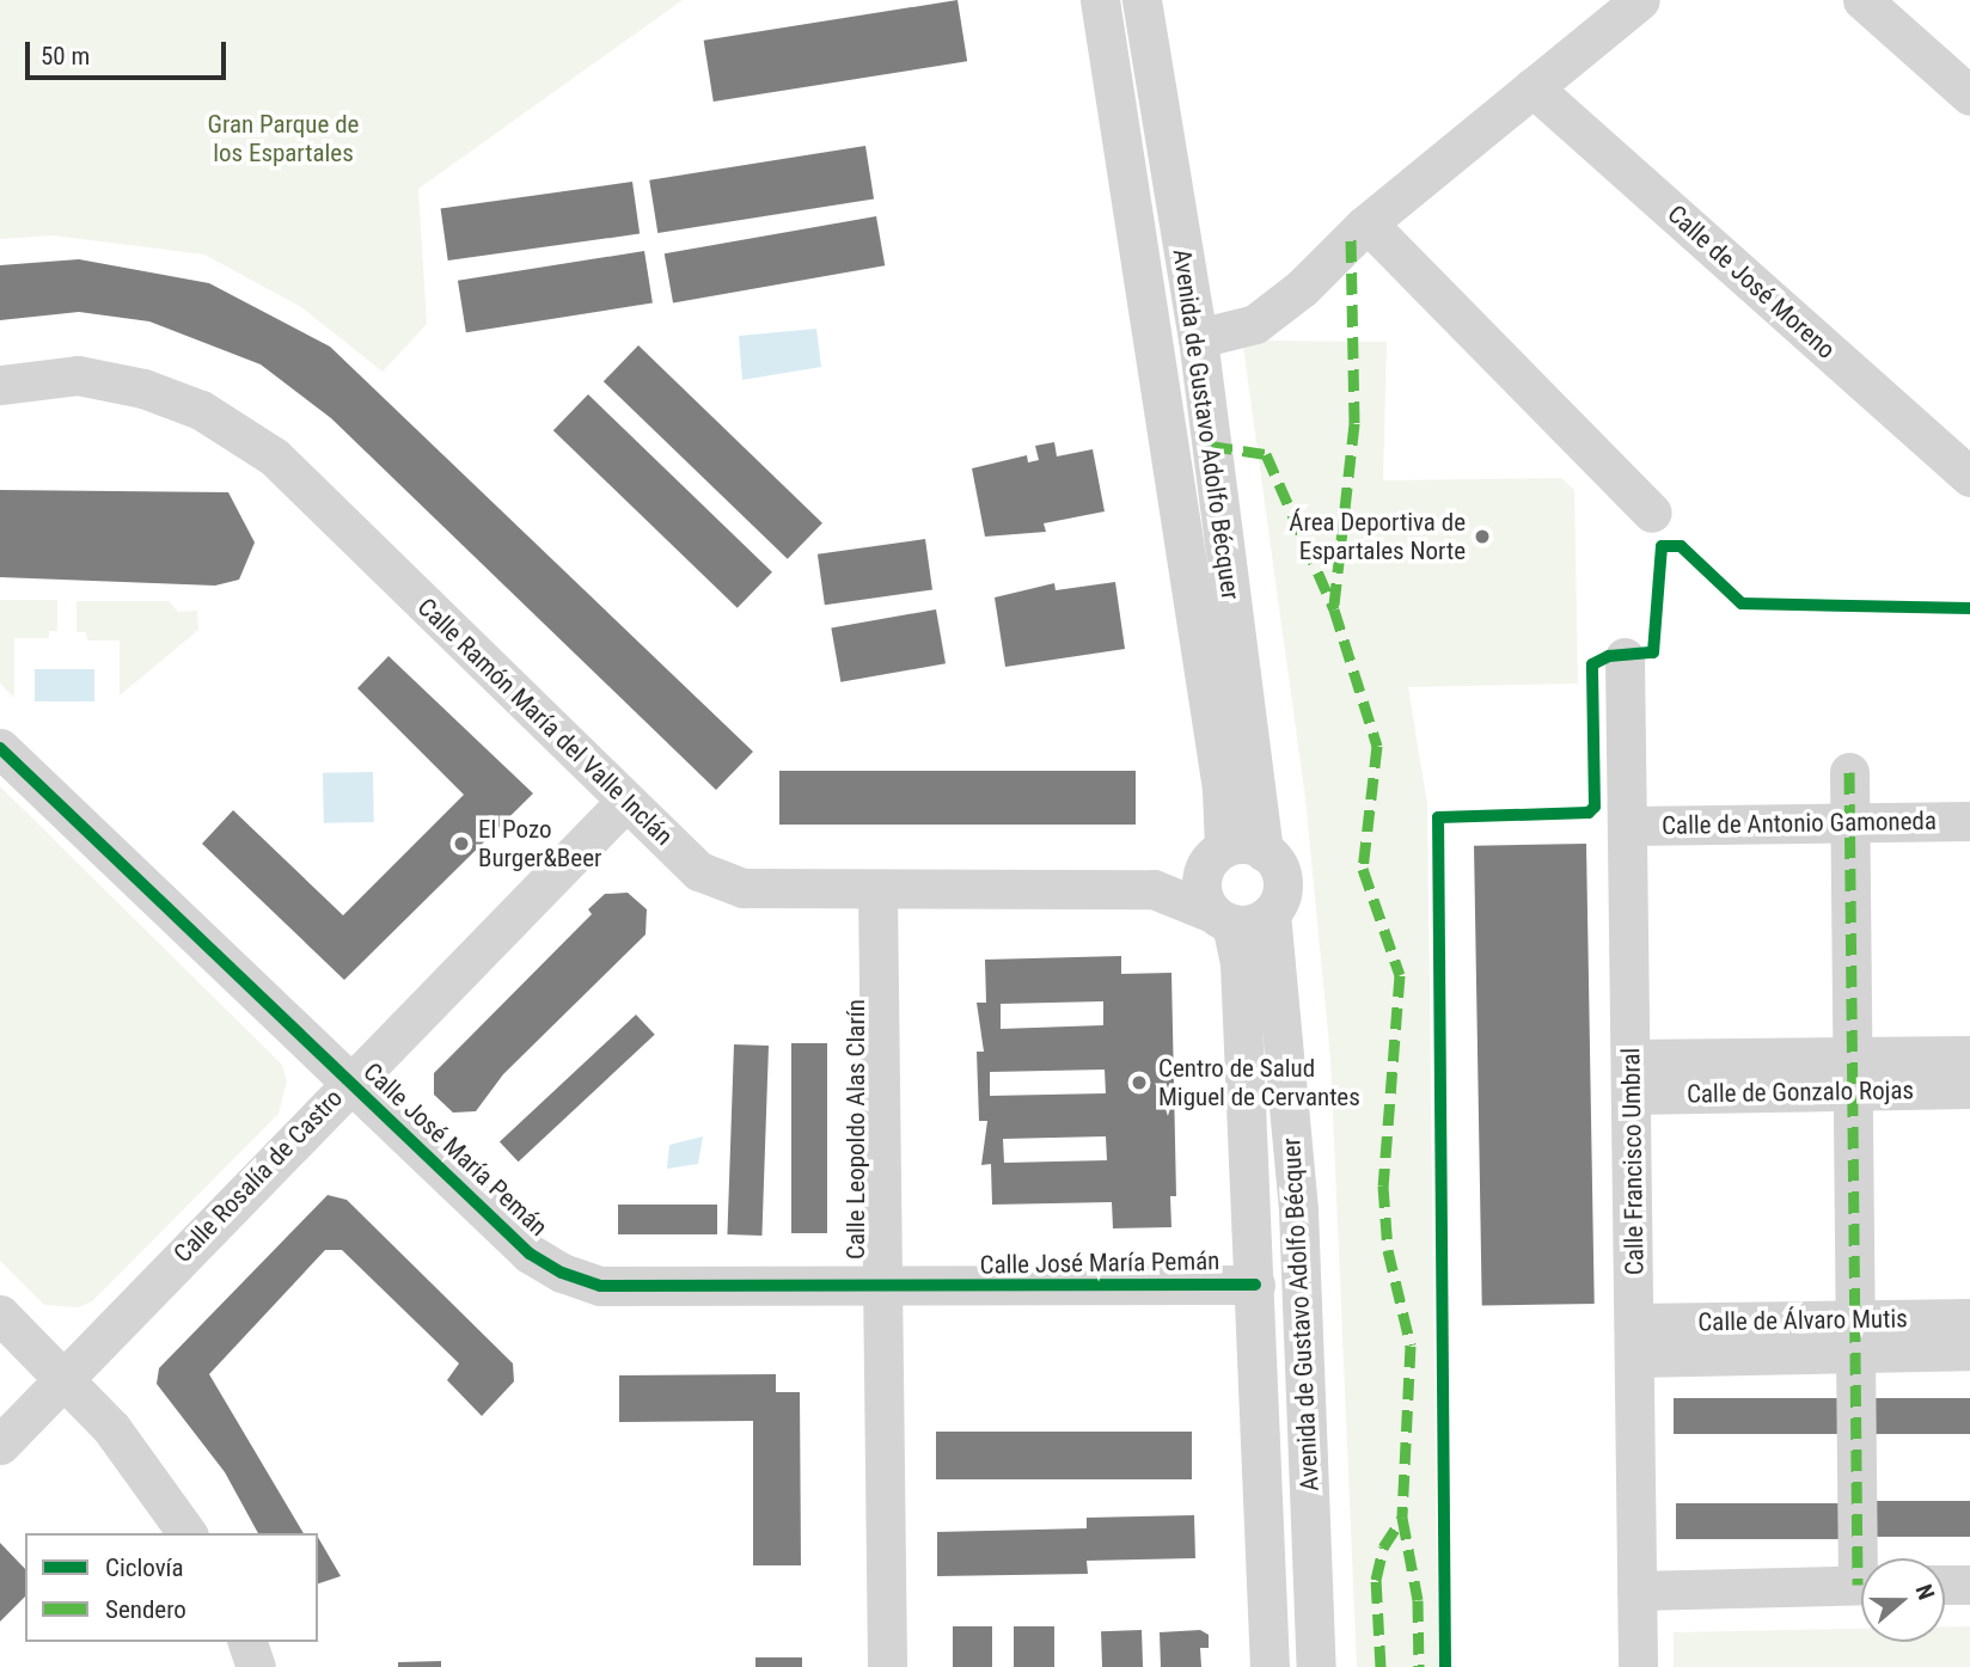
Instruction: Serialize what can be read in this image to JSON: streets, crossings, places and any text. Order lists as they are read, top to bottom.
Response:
{
  "streets": {
    "street": [
      "Calle de José Moreno",
      "Avenida de Gustavo Adolfo Bécquer",
      "Calle Ramón María del Valle Inclán",
      "Calle de Antonio Gamoneda",
      "Calle de Gonzalo Rojas",
      "Calle Leopoldo Alas Clarín",
      "Calle José María Pemán",
      "Calle Francisco Umbral",
      "Calle Rosalía de Castro",
      "Calle de Álvaro Mutis"
    ]
  },
  "crossings": [
    ["Avenida de Gustavo Adolfo Bécquer", "Calle Ramón María del Valle Inclán"],
    ["Avenida de Gustavo Adolfo Bécquer", "Calle José María Pemán"],
    ["Calle Ramón María del Valle Inclán", "Calle Leopoldo Alas Clarín"],
    ["Calle Ramón María del Valle Inclán", "Calle Rosalía de Castro"],
    ["Calle de Antonio Gamoneda", "Calle Francisco Umbral"],
    ["Calle de Gonzalo Rojas", "Calle Francisco Umbral"],
    ["Calle Leopoldo Alas Clarín", "Calle José María Pemán"],
    ["Calle José María Pemán", "Calle Rosalía de Castro"],
    ["Calle Francisco Umbral", "Calle de Álvaro Mutis"]
  ],
  "parks": ["Gran Parque de los Espartales"],
  "places": ["Área Deportiva de Espartales Norte", "El Pozo Burger&Beer", "Centro de Salud Miguel de Cervantes"],
  "legend": ["Ciclovía", "Sendero"],
  "scale_bar": "50 m",
  "north": "right"
}
